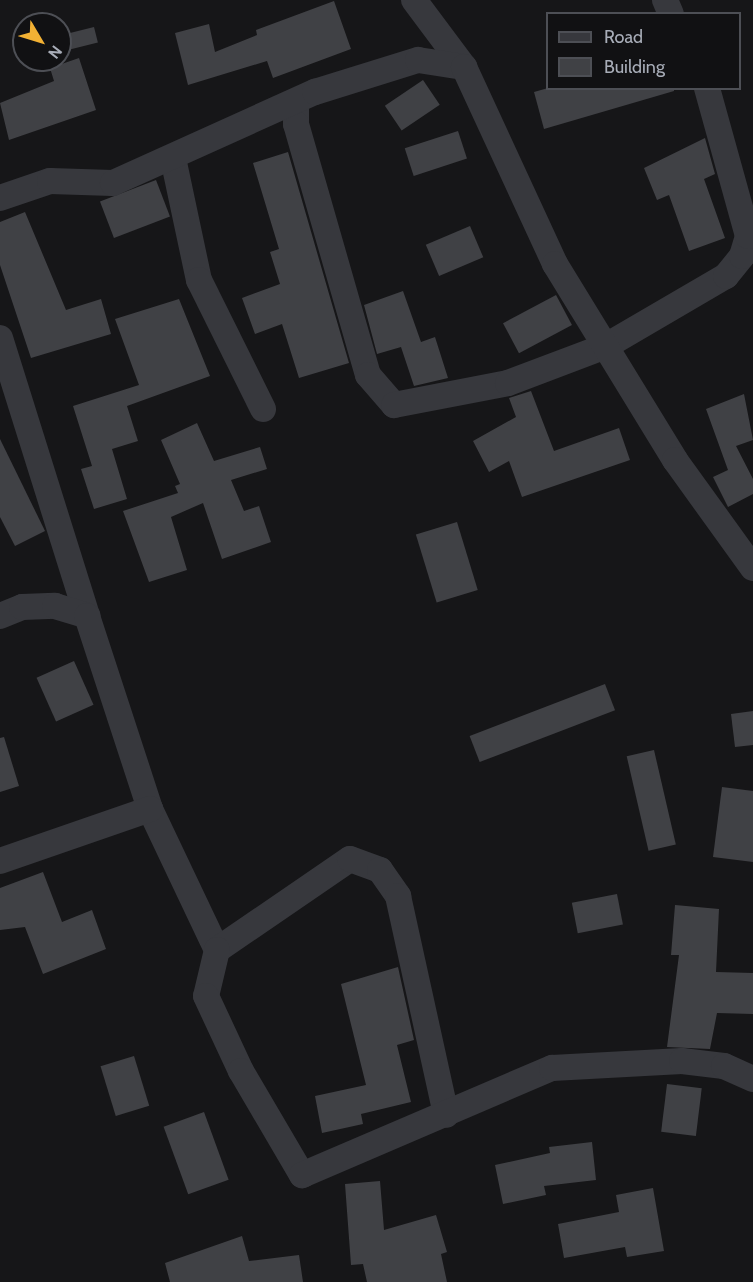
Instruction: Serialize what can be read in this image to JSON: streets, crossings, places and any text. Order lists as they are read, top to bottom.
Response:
{
  "legend": ["Road", "Building"],
  "north": "bottom right"
}
